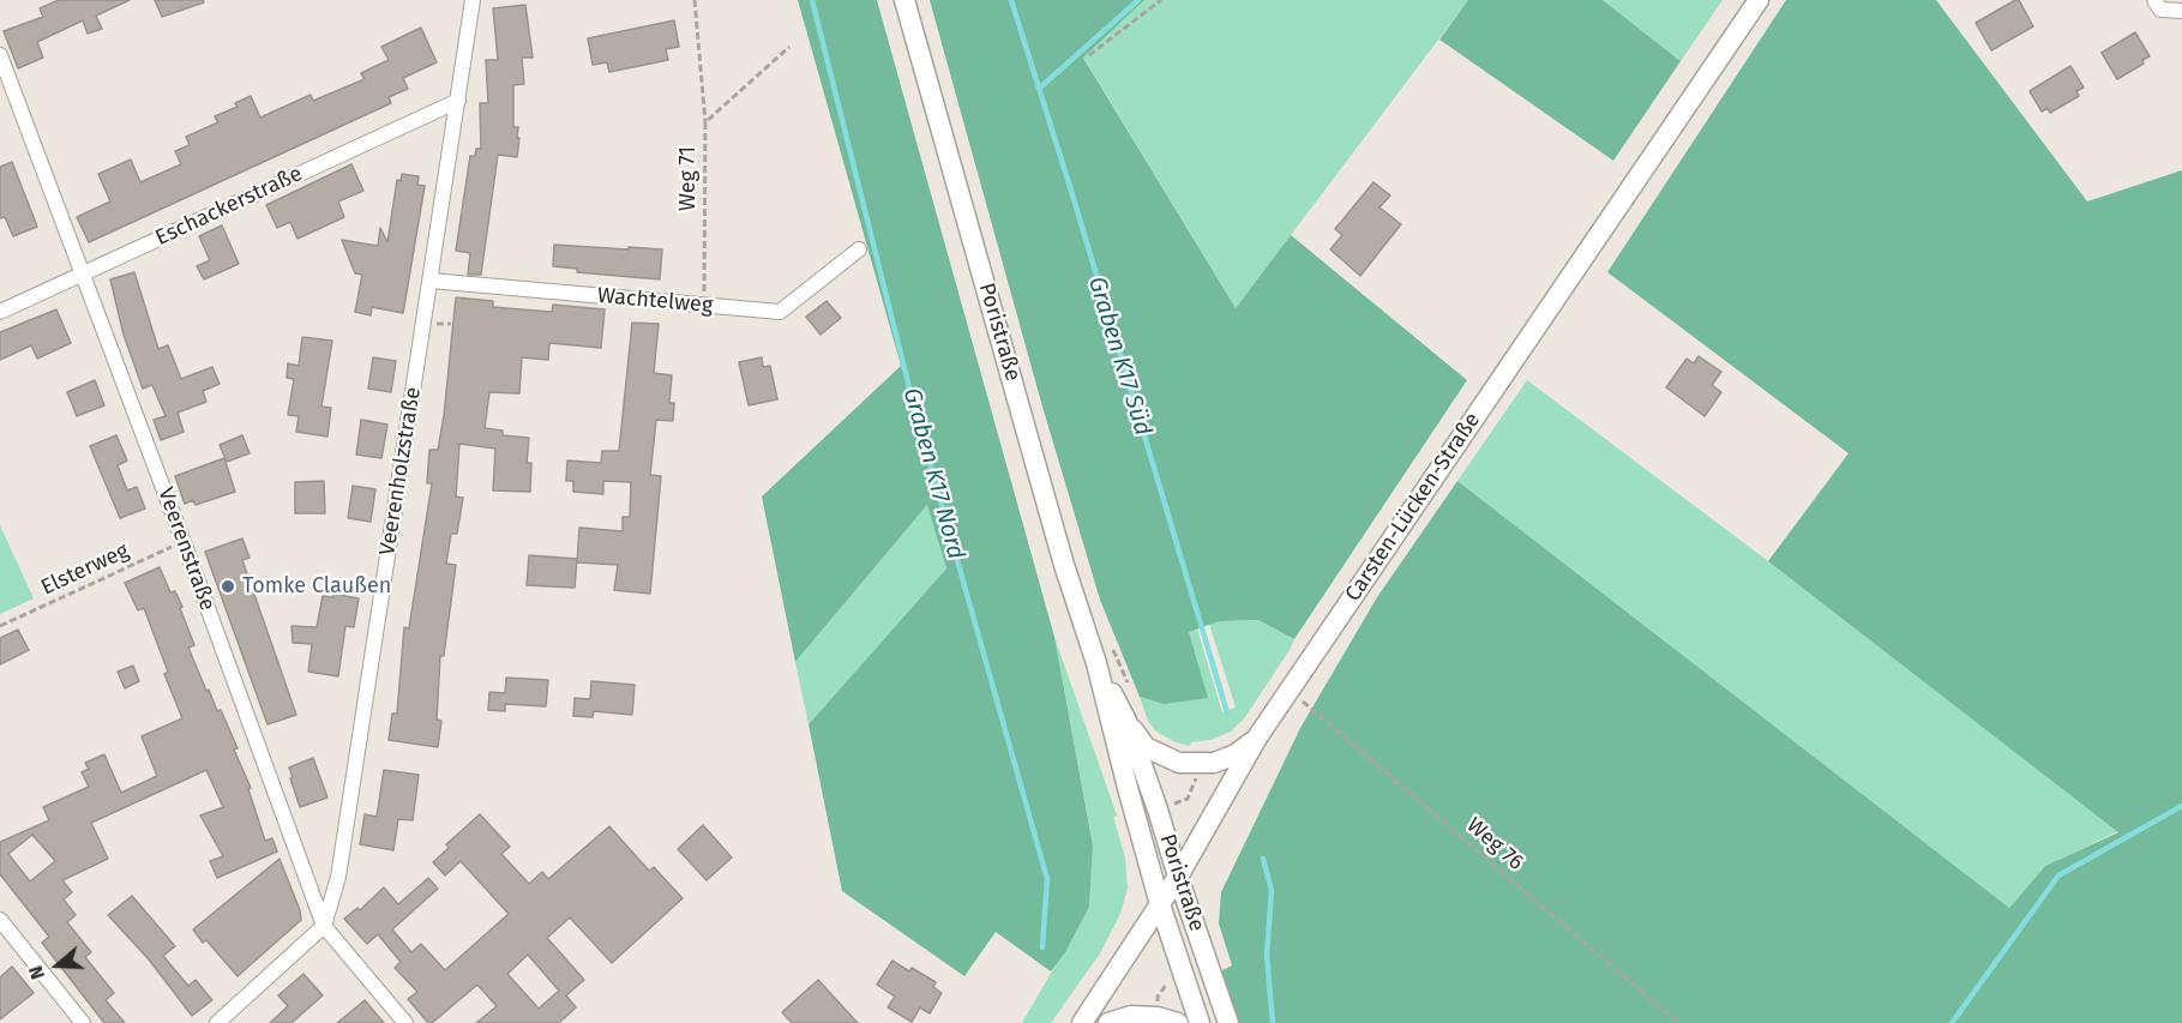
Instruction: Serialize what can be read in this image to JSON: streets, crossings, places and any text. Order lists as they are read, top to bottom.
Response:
{
  "streets": {
    "main road": ["Poristraße", "Carsten-Lücken-Straße"],
    "street": [
      "Eschackerstraße",
      "Wachtelweg",
      "Veerenholzstraße",
      "Veerenstraße"
    ],
    "path": ["Weg 71", "Elsterweg", "Weg 76"]
  },
  "crossings": [
    ["Weg 71", "Wachtelweg"],
    ["Eschackerstraße", "Veerenholzstraße"],
    ["Eschackerstraße", "Veerenstraße"],
    ["Wachtelweg", "Veerenholzstraße"],
    ["Poristraße", "Carsten-Lücken-Straße"],
    ["Veerenholzstraße", "Veerenstraße"],
    ["Carsten-Lücken-Straße", "Weg 76"],
    ["Veerenstraße", "Elsterweg"]
  ],
  "water": ["Graben K17 Süd", "Graben K17 Nord"],
  "places": ["Tomke Claußen"],
  "north": "left"
}
